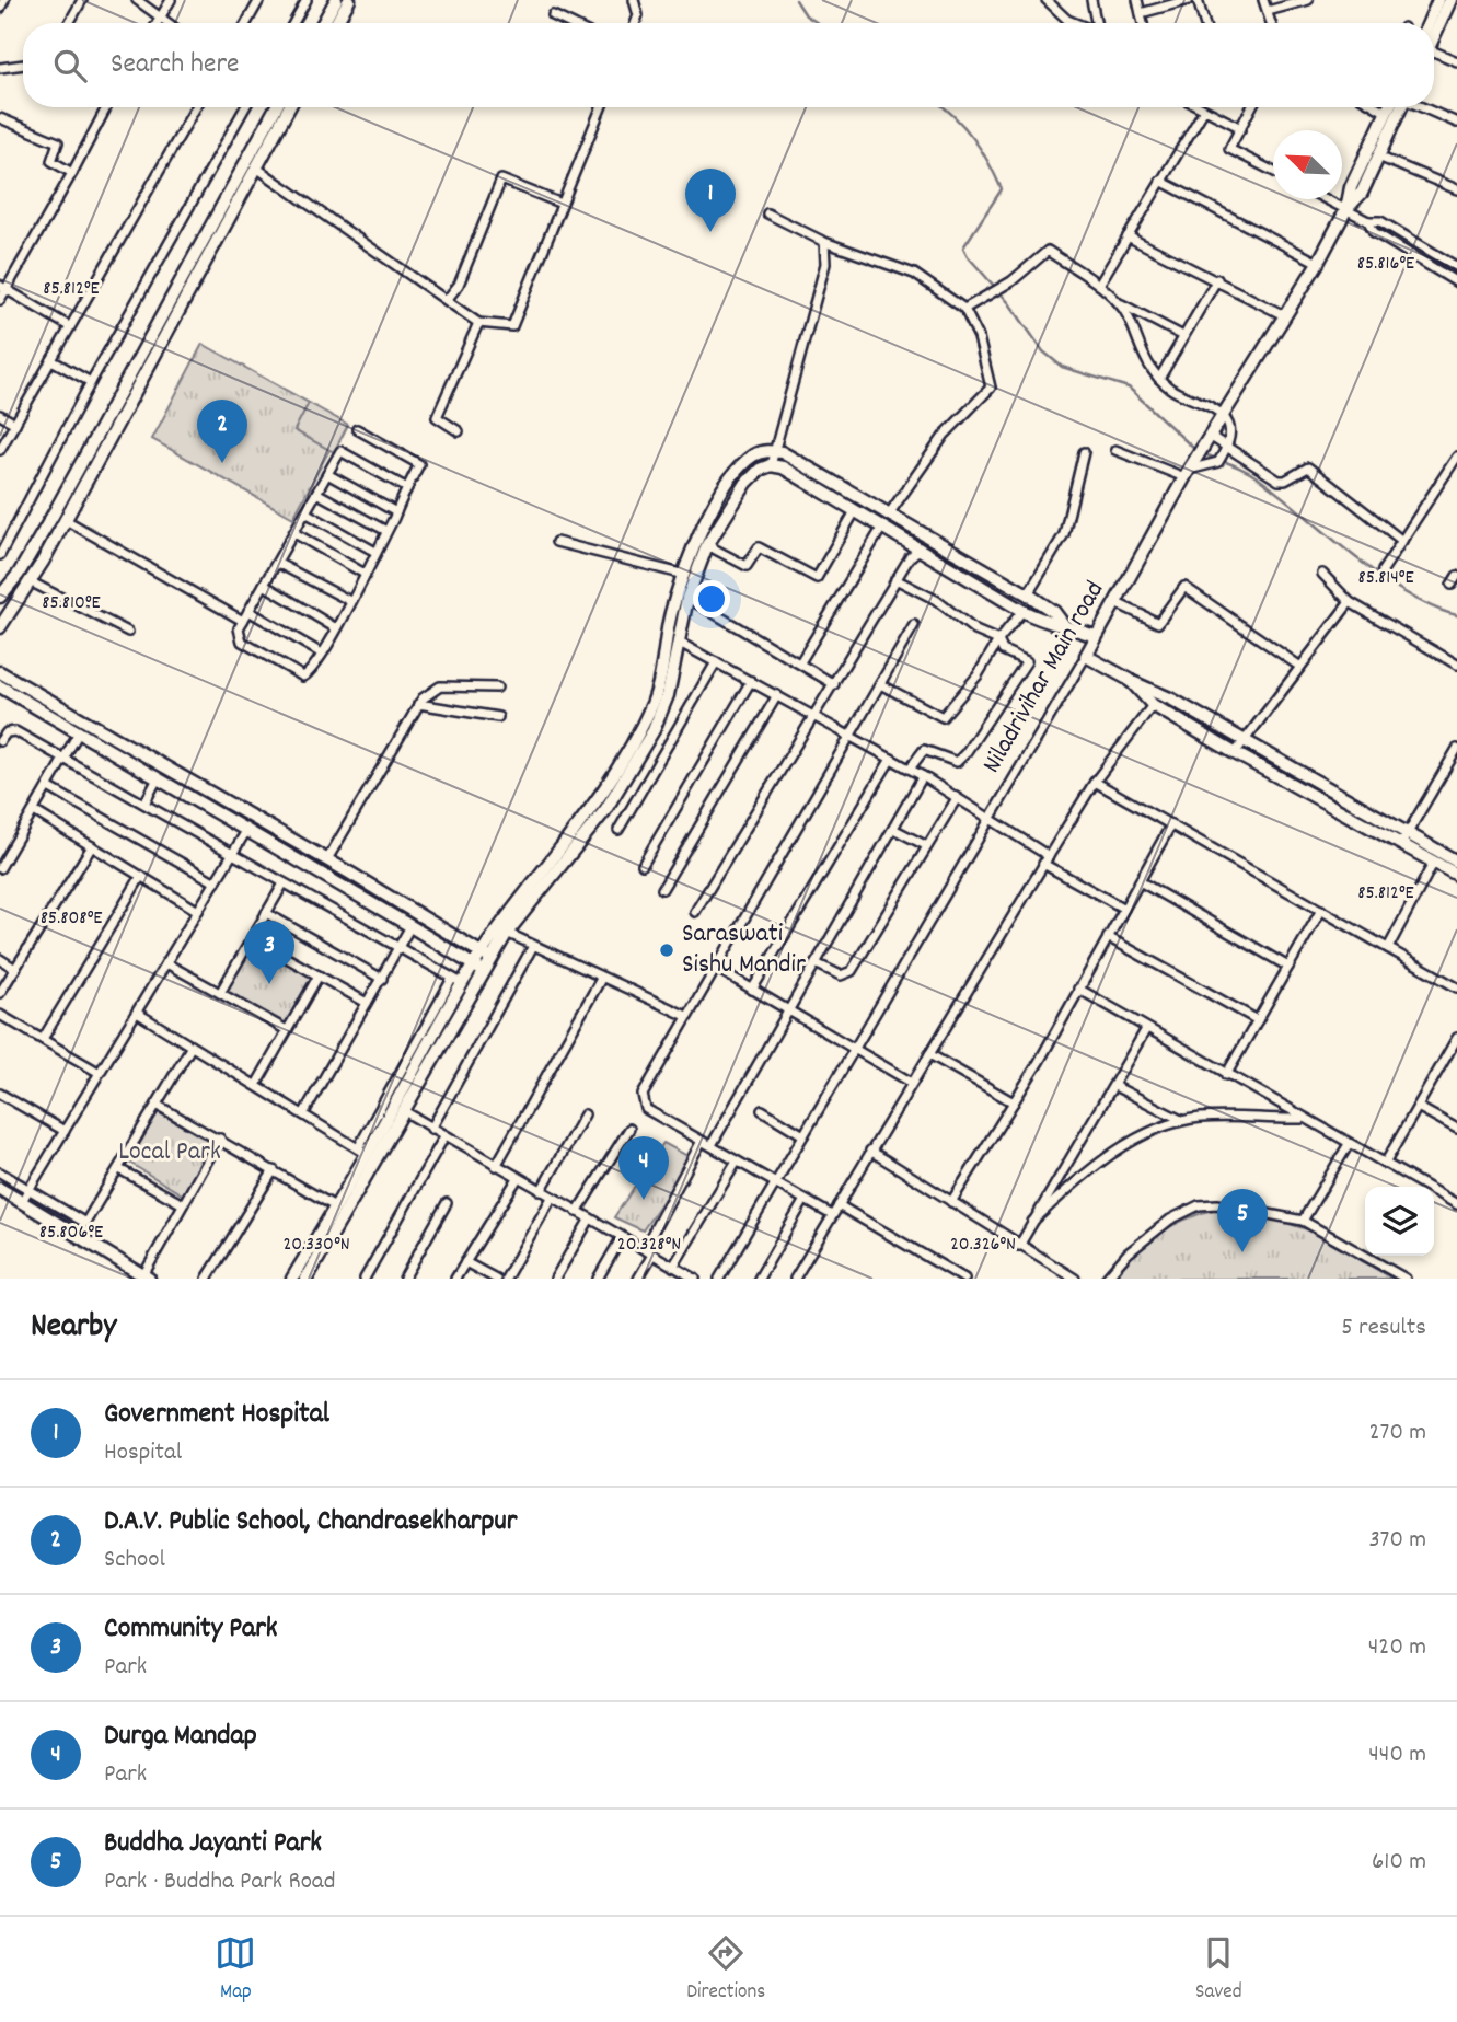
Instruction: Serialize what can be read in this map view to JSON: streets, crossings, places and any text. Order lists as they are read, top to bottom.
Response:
{
  "streets": {
    "street": ["Niladrivihar Main road"]
  },
  "parks": ["Local Park"],
  "places": ["Saraswati Sishu Mandir"],
  "north": "top left",
  "page": {
    "search": "Search here",
    "pins": [
      "1",
      "2",
      "3",
      "4",
      "5"
    ],
    "heading": ["Nearby", "5 results"],
    "list": [
      {
        "mark": "1",
        "name": "Government Hospital",
        "note": "Hospital",
        "value": "270 m"
      },
      {
        "mark": "2",
        "name": "D.A.V. Public School, Chandrasekharpur",
        "note": "School",
        "value": "370 m"
      },
      {
        "mark": "3",
        "name": "Community Park",
        "note": "Park",
        "value": "420 m"
      },
      {
        "mark": "4",
        "name": "Durga Mandap",
        "note": "Park",
        "value": "440 m"
      },
      {
        "mark": "5",
        "name": "Buddha Jayanti Park",
        "note": "Park · Buddha Park Road",
        "value": "610 m"
      }
    ],
    "nav": ["Map", "Directions", "Saved"]
  },
  "coordinates": [
    "85.816°E",
    "85.812°E",
    "85.814°E",
    "85.810°E",
    "85.808°E",
    "85.806°E",
    "20.330°N",
    "20.328°N",
    "20.326°N"
  ]
}
